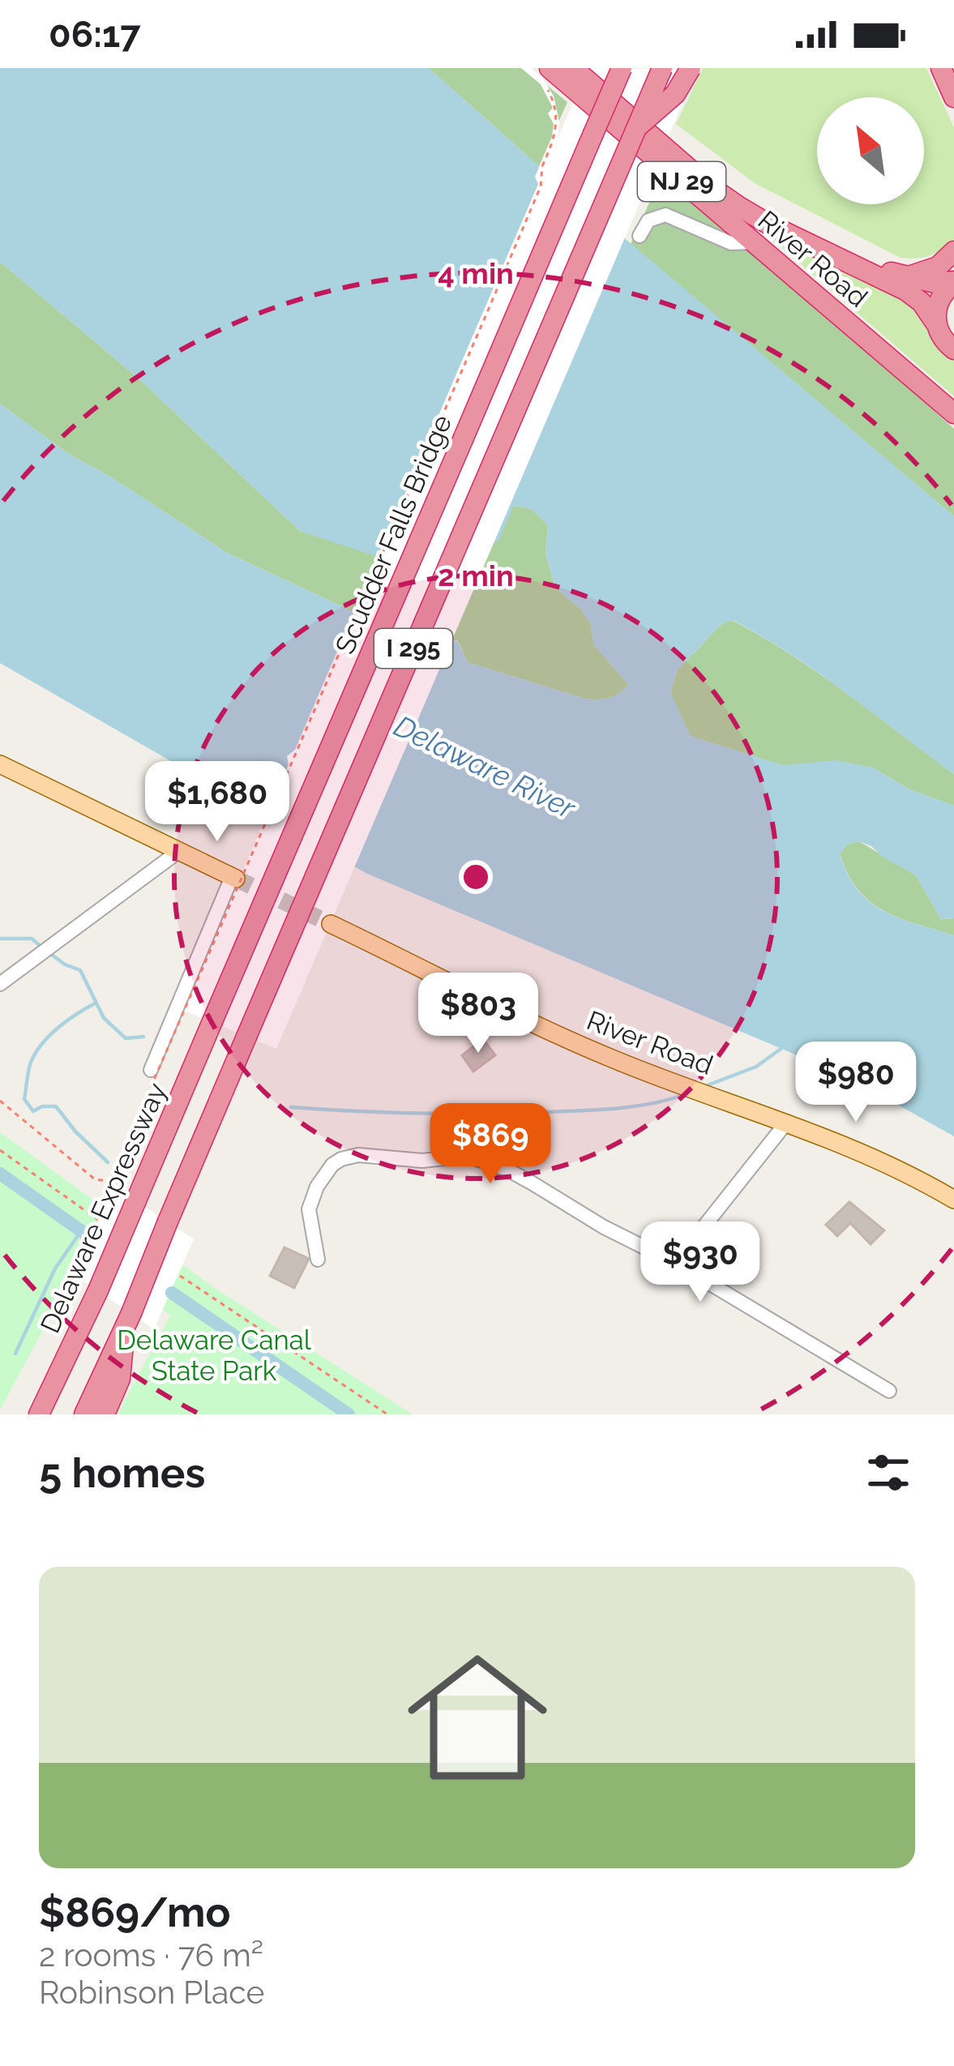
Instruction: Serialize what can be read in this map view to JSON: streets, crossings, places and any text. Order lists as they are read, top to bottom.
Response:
{
  "streets": {
    "highway": [
      "NJ 29",
      "River Road",
      "Scudder Falls Bridge",
      "I 295",
      "Delaware Expressway"
    ]
  },
  "crossings": [
    ["Scudder Falls Bridge", "Delaware Expressway"]
  ],
  "water": ["Delaware River"],
  "parks": ["Delaware Canal State Park"],
  "north": "top left",
  "page": {
    "status": "06:17",
    "price": [
      "$1,680",
      "$803",
      "$980",
      "$869",
      "$930"
    ],
    "heading": "5 homes",
    "list": [
      {
        "name": "$869/mo",
        "note": "2 rooms · 76 m² · Robinson Place"
      }
    ]
  },
  "rings": ["4 min", "2 min"]
}
